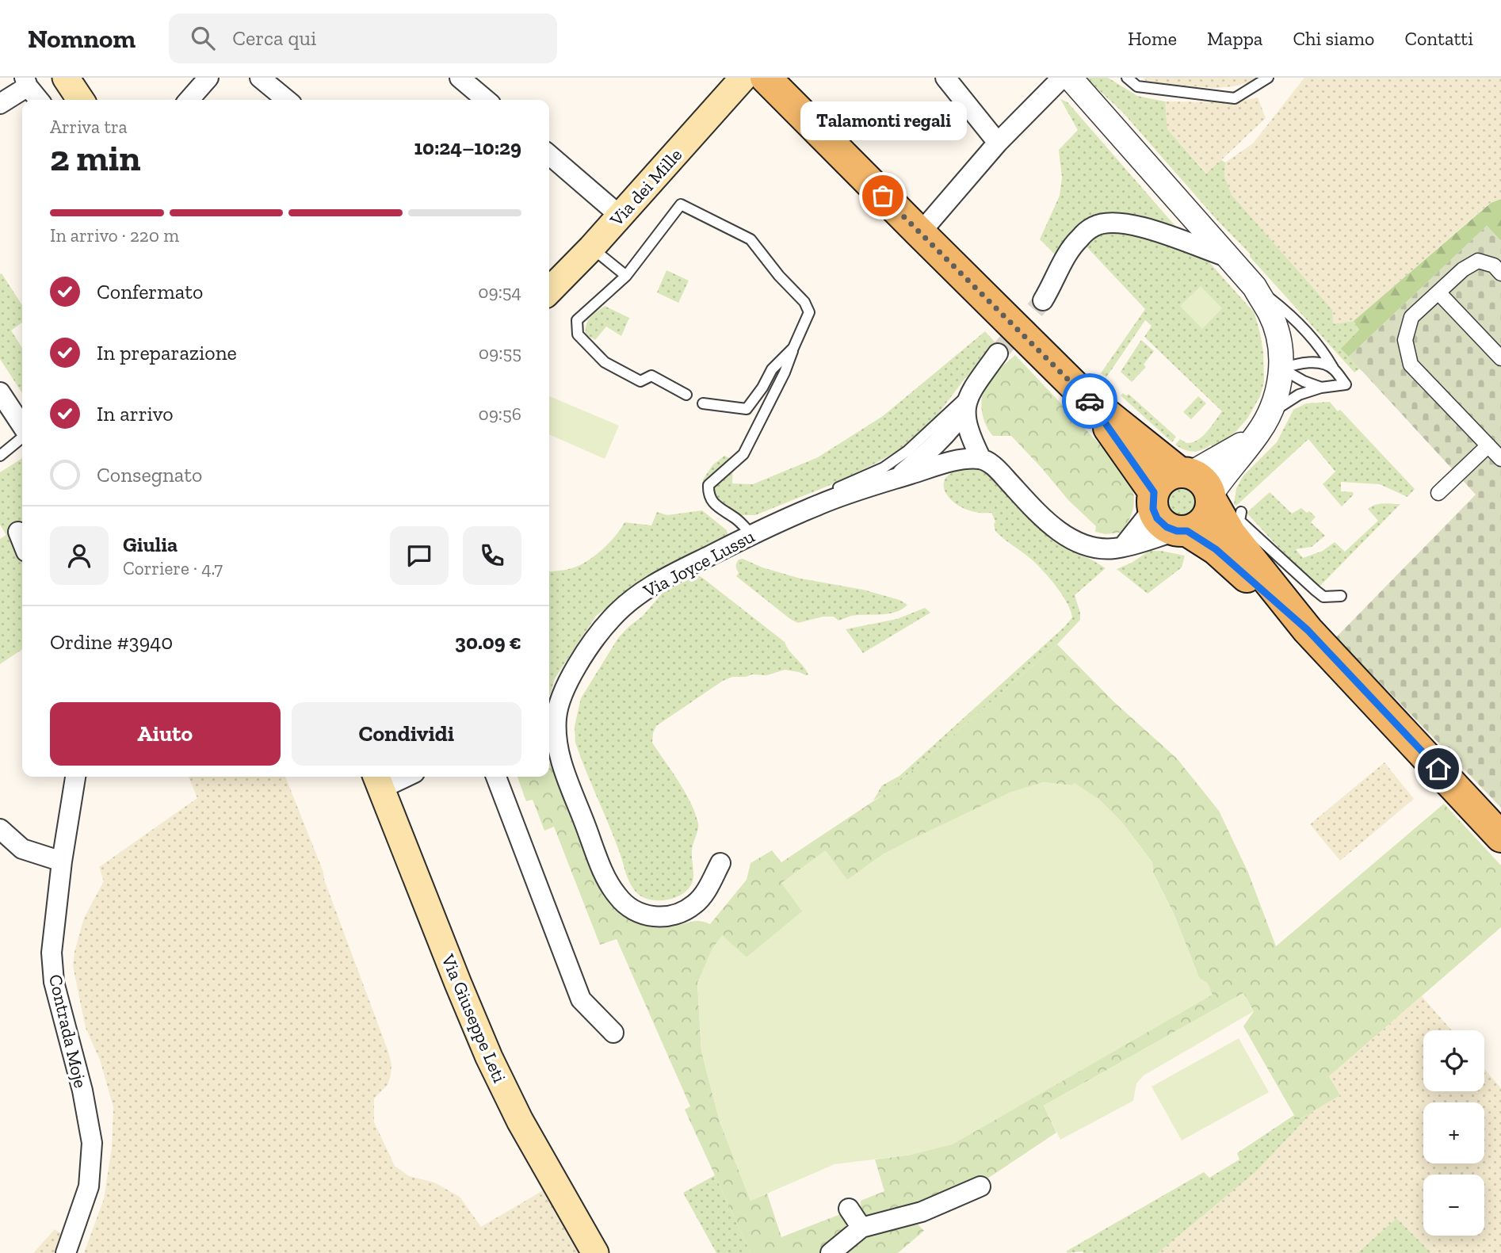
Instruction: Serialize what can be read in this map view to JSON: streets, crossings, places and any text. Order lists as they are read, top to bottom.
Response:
{
  "streets": {
    "main road": ["Via dei Mille", "Via Giuseppe Leti"],
    "street": ["Via Joyce Lussu", "Contrada Moje"]
  },
  "places": ["Talamonti regali"],
  "page": {
    "header": "Nomnom",
    "search": "Cerca qui",
    "nav": [
      "Home",
      "Mappa",
      "Chi siamo",
      "Contatti"
    ],
    "heading": ["2 min", "Arriva tra", "10:24–10:29"],
    "panel": [
      "Giulia",
      "Corriere · 4.7",
      "Ordine #3940",
      "30.09 €"
    ],
    "bubble": "Talamonti regali",
    "bar": "In arrivo · 220 m",
    "list": [
      ["Confermato", "09:54"],
      ["In preparazione", "09:55"],
      ["In arrivo", "09:56"],
      "Consegnato"
    ],
    "buttons": ["Aiuto", "Condividi"],
    "map_buttons": ["+", "−"]
  }
}
